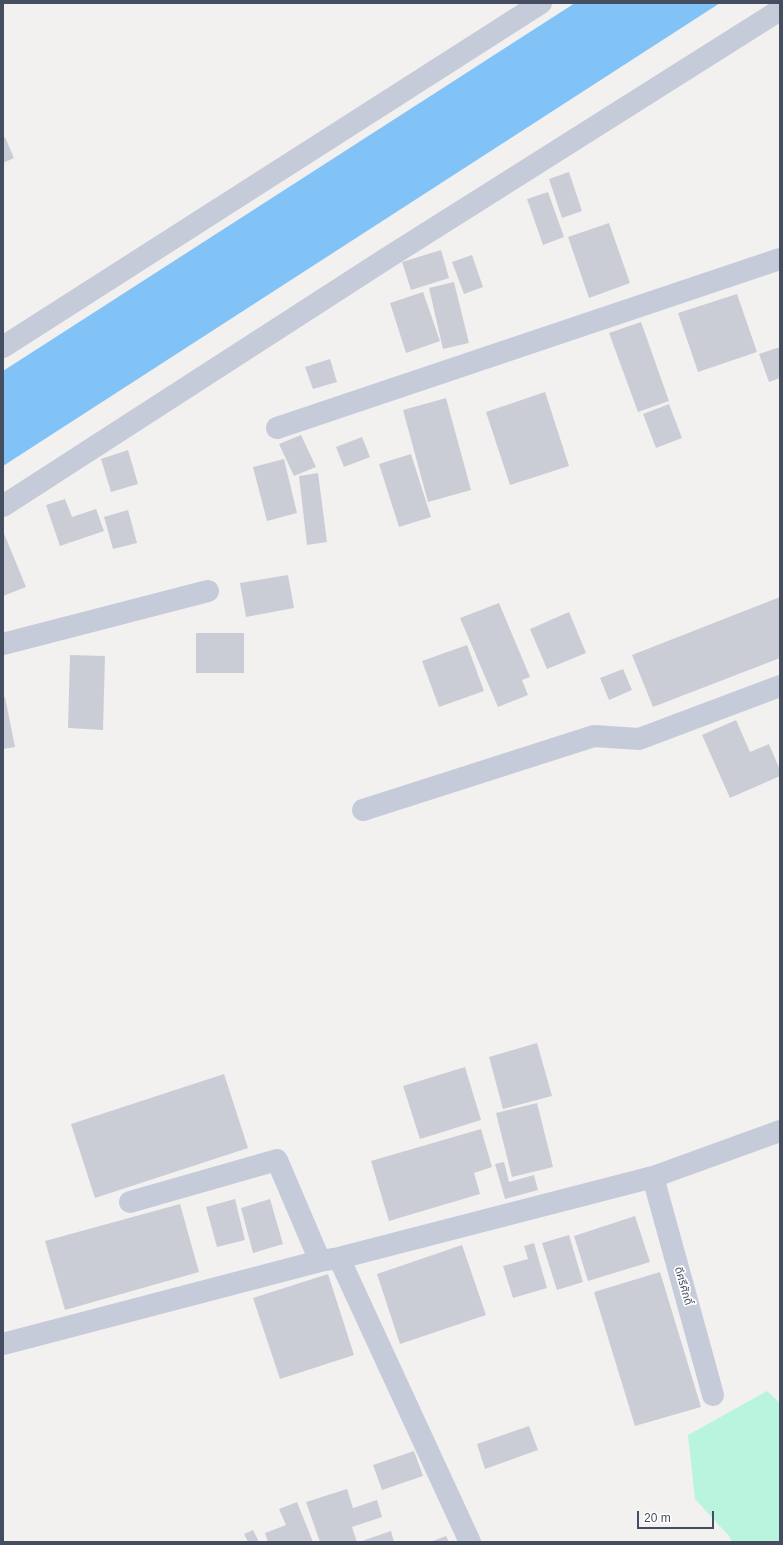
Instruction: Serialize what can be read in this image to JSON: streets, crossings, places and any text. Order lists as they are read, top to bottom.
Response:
{
  "streets": {
    "street": ["ดีศรีศักดิ์"]
  },
  "scale_bar": "20 m"
}
